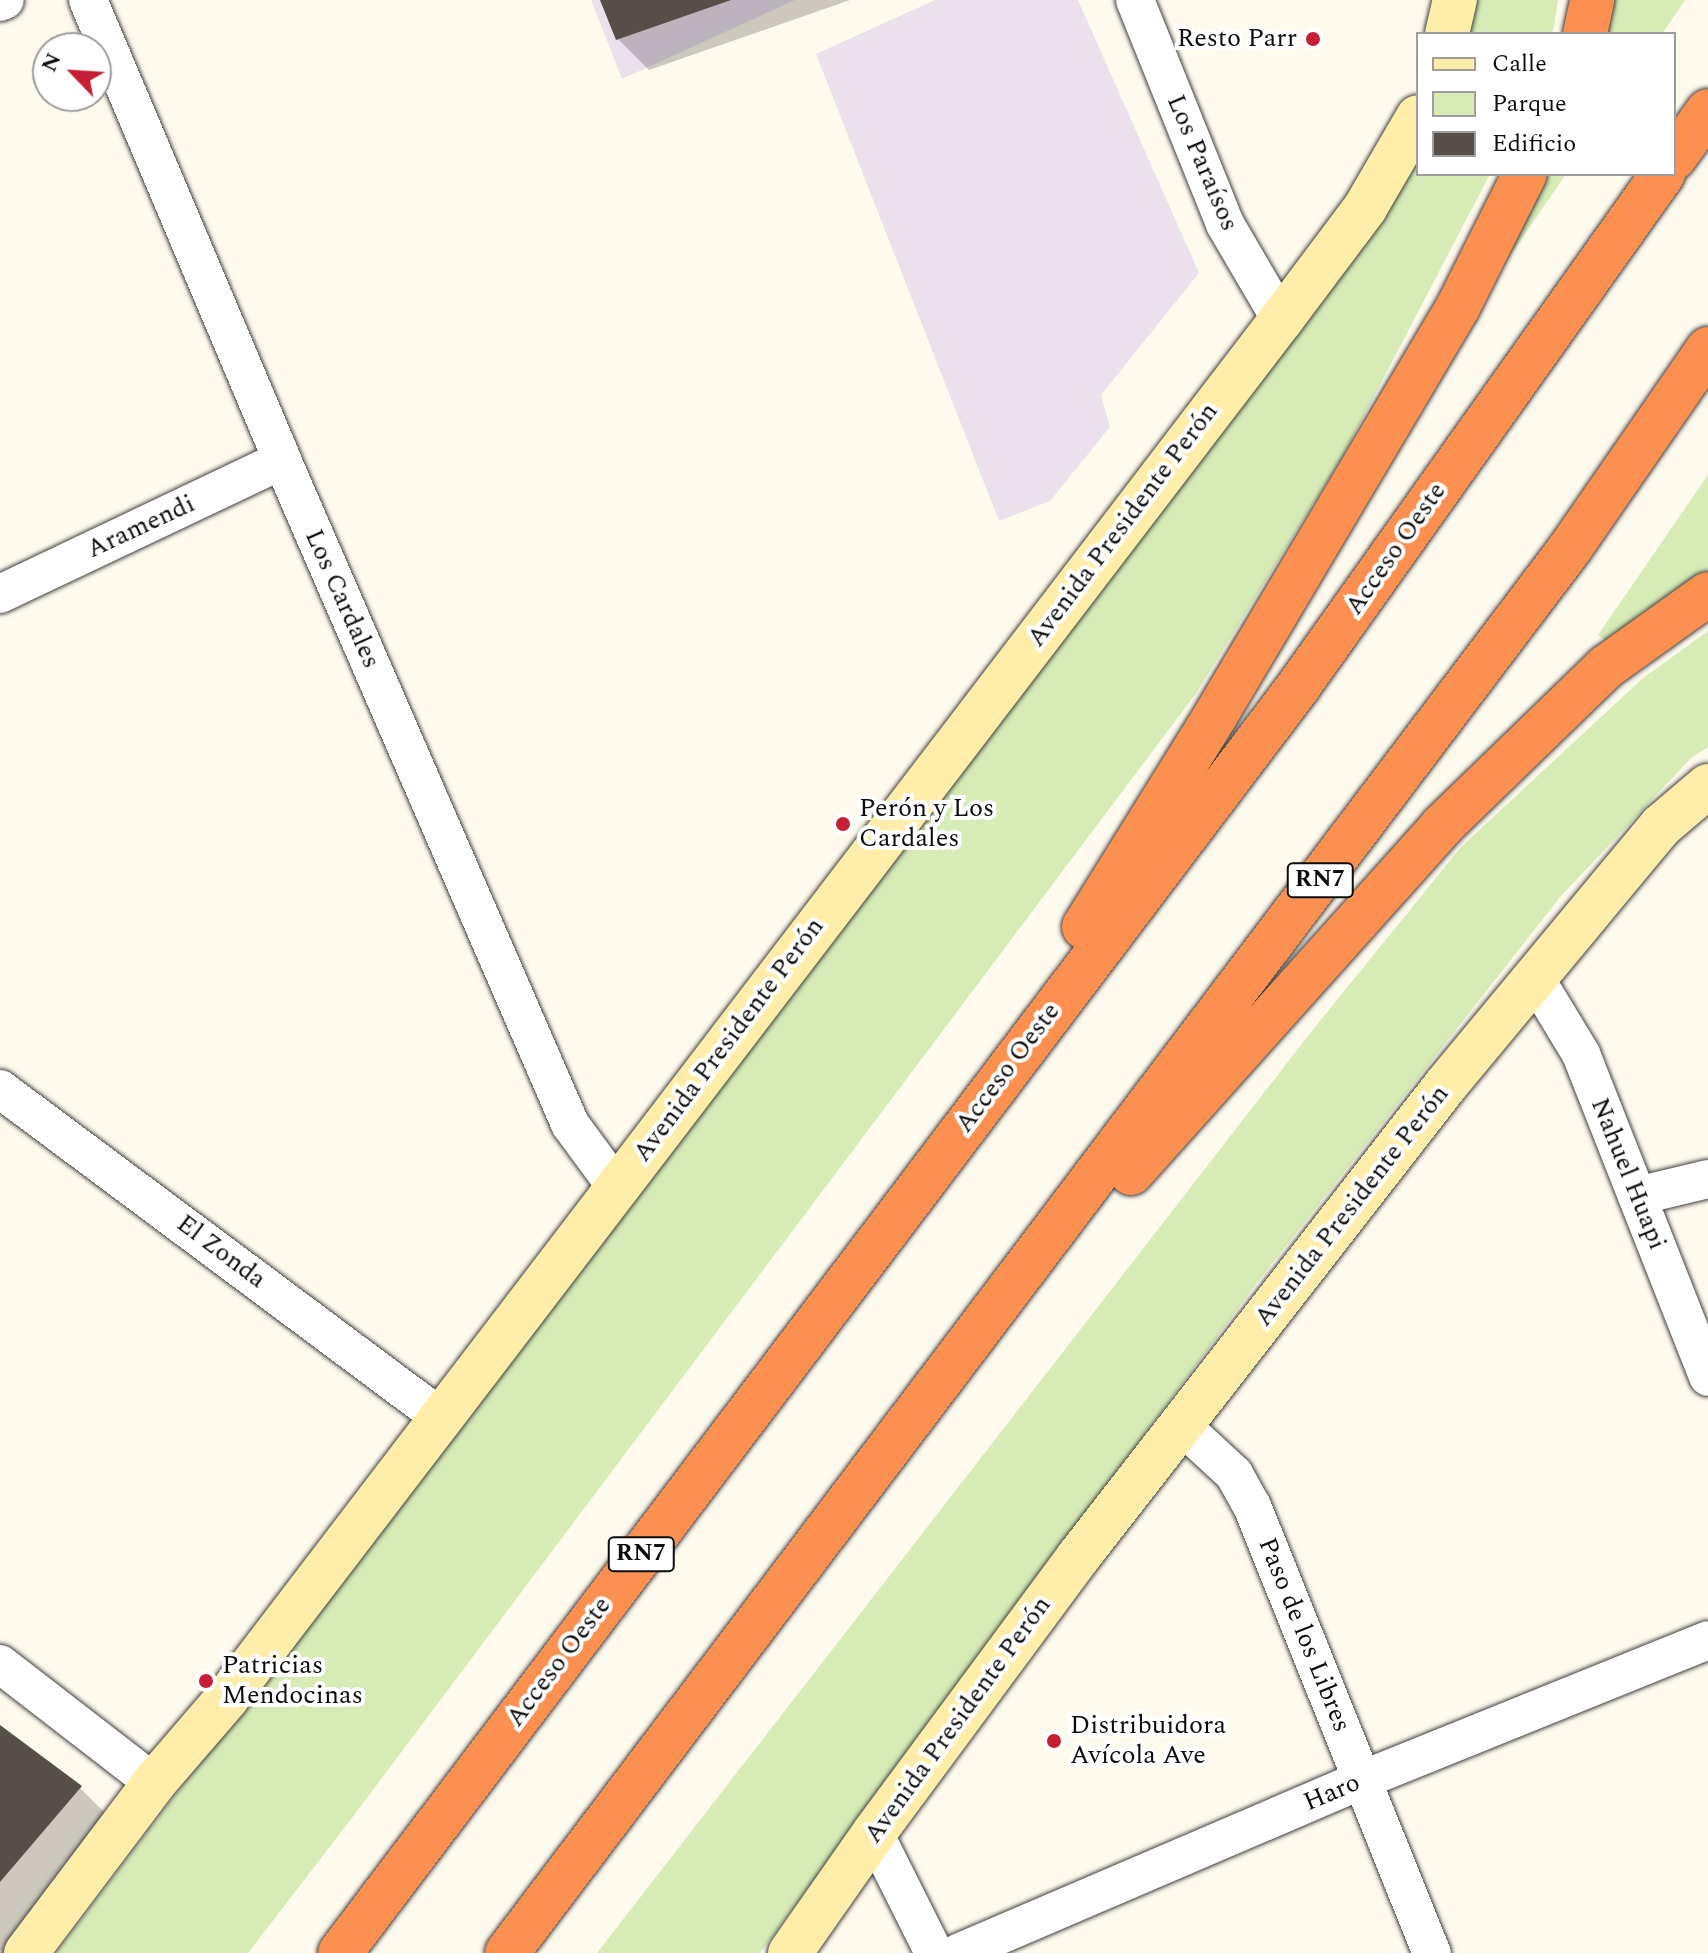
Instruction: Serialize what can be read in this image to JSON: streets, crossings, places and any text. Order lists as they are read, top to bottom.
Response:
{
  "streets": {
    "highway": ["Acceso Oeste", "RN7"],
    "street": [
      "Los Paraísos",
      "Avenida Presidente Perón",
      "Aramendi",
      "Los Cardales",
      "Nahuel Huapi",
      "El Zonda",
      "Paso de los Libres",
      "Haro"
    ]
  },
  "crossings": [
    ["Los Paraísos", "Avenida Presidente Perón"],
    ["Avenida Presidente Perón", "Los Cardales"],
    ["Avenida Presidente Perón", "Nahuel Huapi"],
    ["Avenida Presidente Perón", "El Zonda"],
    ["Avenida Presidente Perón", "Paso de los Libres"],
    ["Aramendi", "Los Cardales"],
    ["Paso de los Libres", "Haro"]
  ],
  "places": [
    "Resto Parr",
    "Perón y Los Cardales",
    "Patricias Mendocinas",
    "Distribuidora Avícola Ave"
  ],
  "legend": ["Calle", "Parque", "Edificio"],
  "north": "top left"
}
